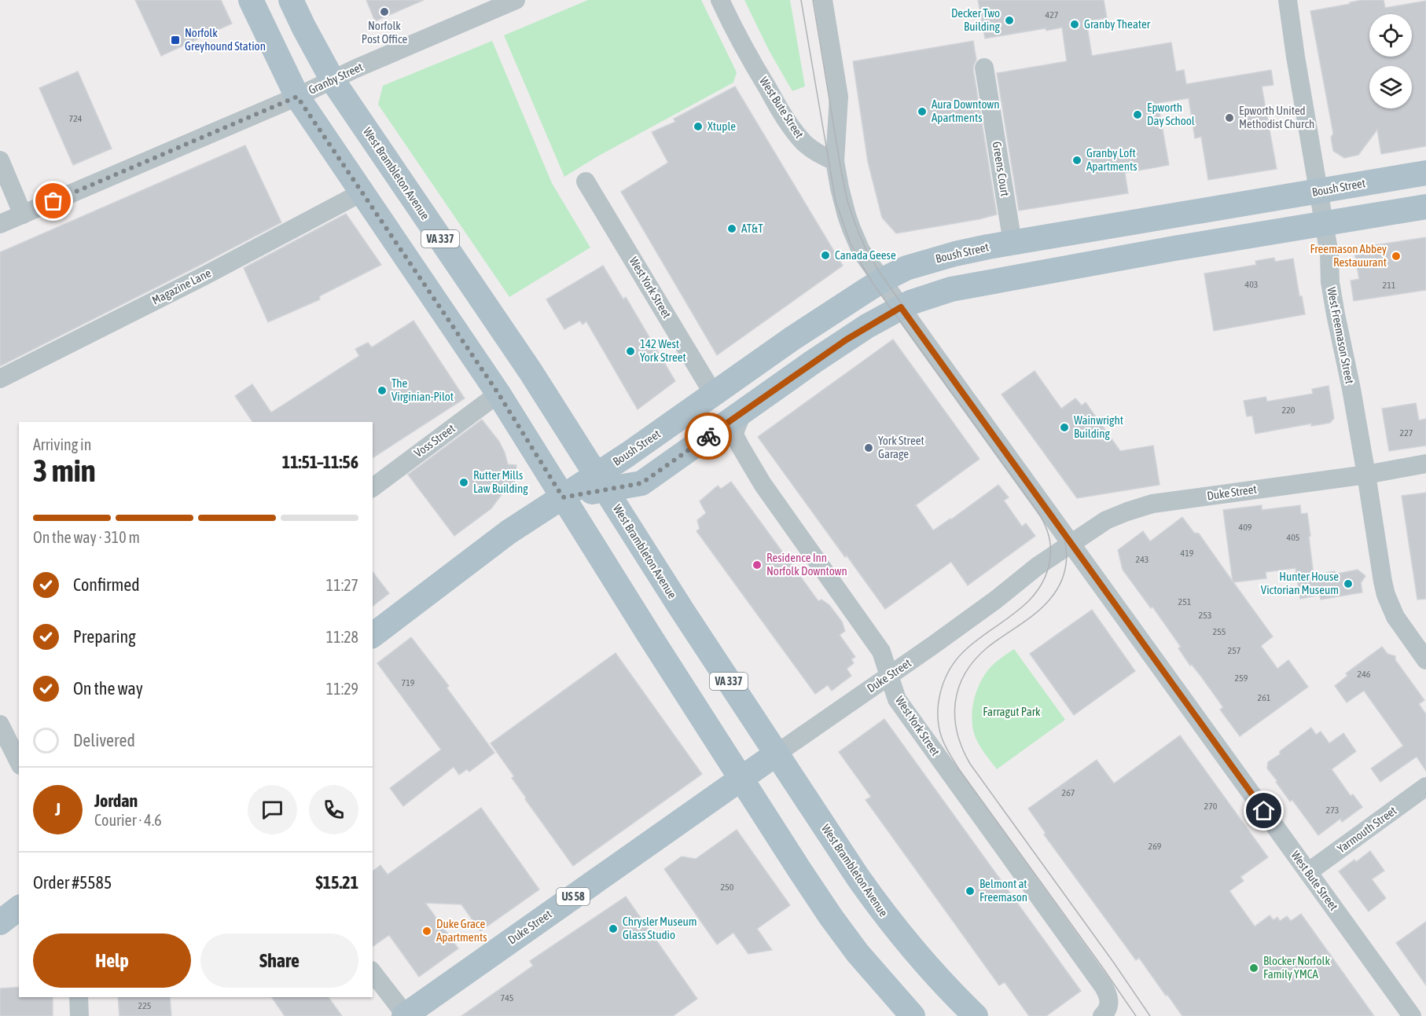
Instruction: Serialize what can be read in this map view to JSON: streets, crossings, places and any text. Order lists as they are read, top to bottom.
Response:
{
  "streets": {
    "main road": [
      "West Brambleton Avenue",
      "Boush Street",
      "VA 337",
      "Duke Street",
      "US 58"
    ],
    "street": [
      "Granby Street",
      "West Bute Street",
      "Greens Court",
      "Magazine Lane",
      "West York Street",
      "West Freemason Street",
      "Voss Street",
      "Yarmouth Street"
    ]
  },
  "crossings": [
    ["Granby Street", "West Brambleton Avenue"],
    ["West Bute Street", "Boush Street"],
    ["West Bute Street", "Duke Street"],
    ["West Bute Street", "Yarmouth Street"],
    ["Greens Court", "Boush Street"],
    ["West Brambleton Avenue", "Boush Street"],
    ["West Brambleton Avenue", "Duke Street"],
    ["Boush Street", "West York Street"],
    ["Boush Street", "West Freemason Street"],
    ["West York Street", "Duke Street"],
    ["West Freemason Street", "Duke Street"]
  ],
  "parks": ["Farragut Park"],
  "places": {
    "other": [
      "Norfolk Post Office",
      "Decker Two Building",
      "Granby Theater",
      "Aura Downtown Apartments",
      "Epworth Day School",
      "Epworth United Methodist Church",
      "Xtuple",
      "Granby Loft Apartments",
      "AT&T",
      "Canada Geese",
      "Freemason Abbey Restauurant",
      "142 West York Street",
      "The Virginian-Pilot",
      "Wainwright Building",
      "York Street Garage",
      "Rutter Mills Law Building",
      "Residence Inn Norfolk Downtown",
      "Hunter House Victorian Museum",
      "Belmont at Freemason",
      "Chrysler Museum Glass Studio",
      "Duke Grace Apartments",
      "Blocker Norfolk Family YMCA"
    ],
    "transit": ["Norfolk Greyhound Station"]
  },
  "house_numbers": [
    "427",
    "724",
    "403",
    "211",
    "220",
    "227",
    "409",
    "405",
    "419",
    "243",
    "251",
    "253",
    "255",
    "257",
    "246",
    "259",
    "719",
    "261",
    "267",
    "270",
    "273",
    "269",
    "250",
    "745",
    "225"
  ],
  "page": {
    "heading": ["3 min", "Arriving in", "11:51–11:56"],
    "panel": [
      "Jordan",
      "Courier · 4.6",
      "Order #5585",
      "$15.21"
    ],
    "bar": "On the way · 310 m",
    "list": [
      ["Confirmed", "11:27"],
      ["Preparing", "11:28"],
      ["On the way", "11:29"],
      "Delivered"
    ],
    "round": "J",
    "buttons": ["Help", "Share"]
  }
}
